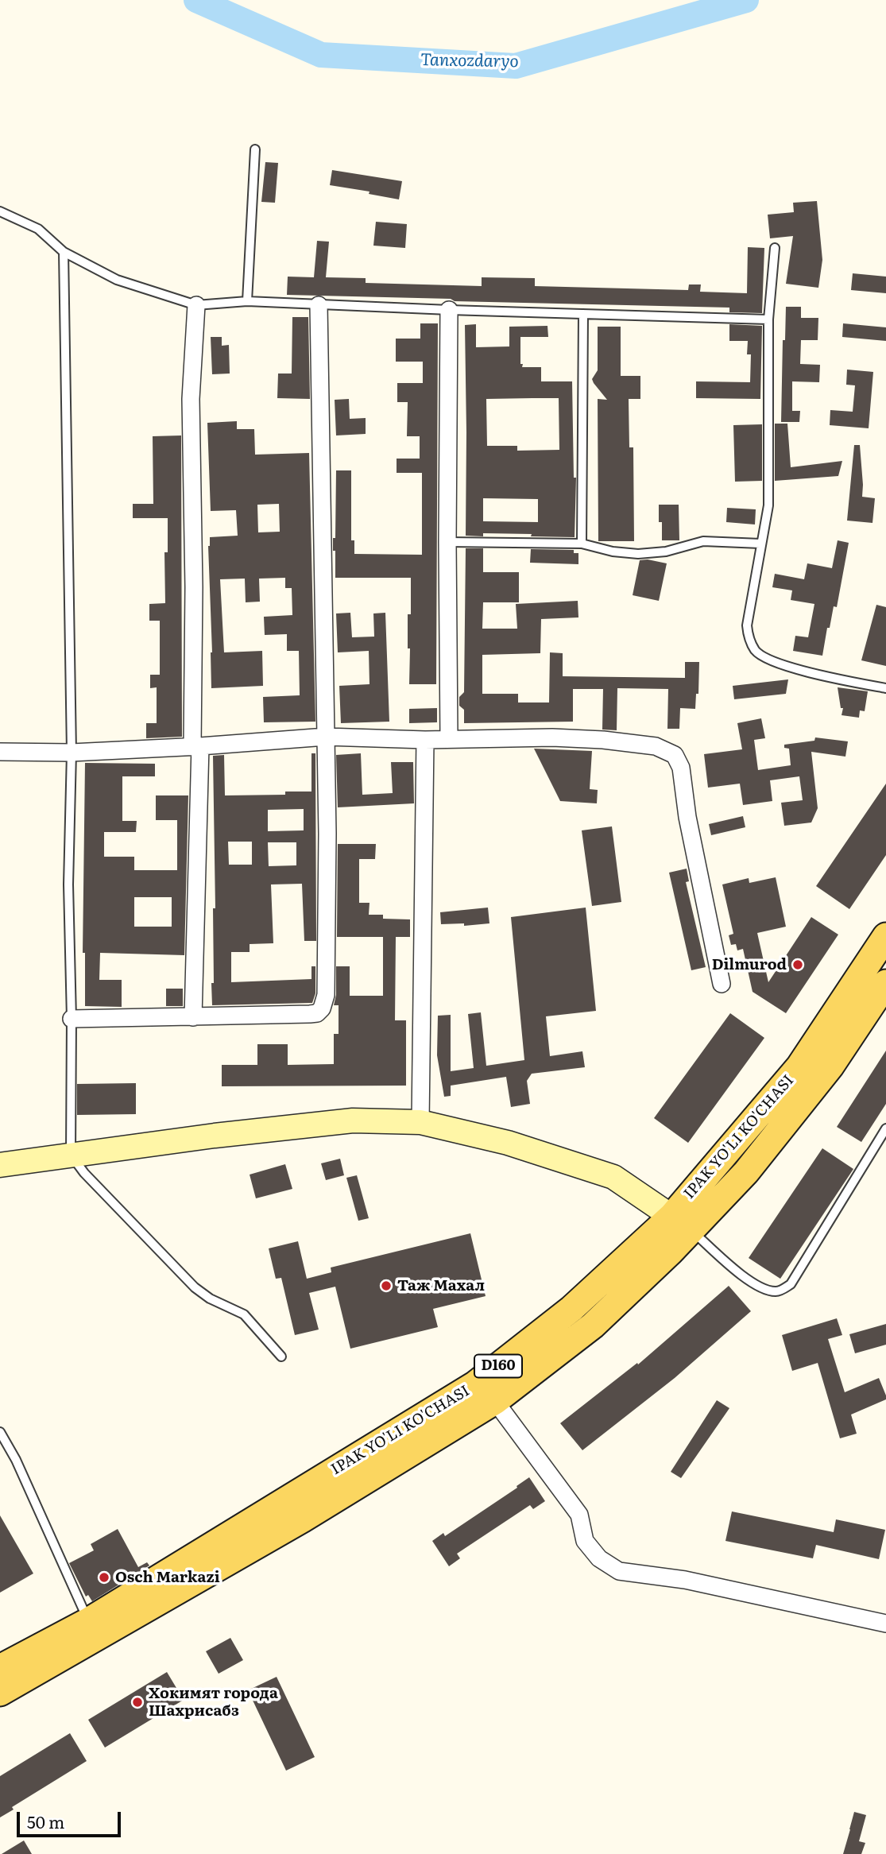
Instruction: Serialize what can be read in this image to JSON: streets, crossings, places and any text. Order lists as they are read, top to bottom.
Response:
{
  "streets": {
    "main road": ["IPAK YO'LI KO'CHASI", "D160"]
  },
  "water": ["Tanxozdaryo"],
  "places": [
    "Dilmurod",
    "Таж Махал",
    "Osch Markazi",
    "Хокимят города Шахрисабз"
  ],
  "scale_bar": "50 m"
}
